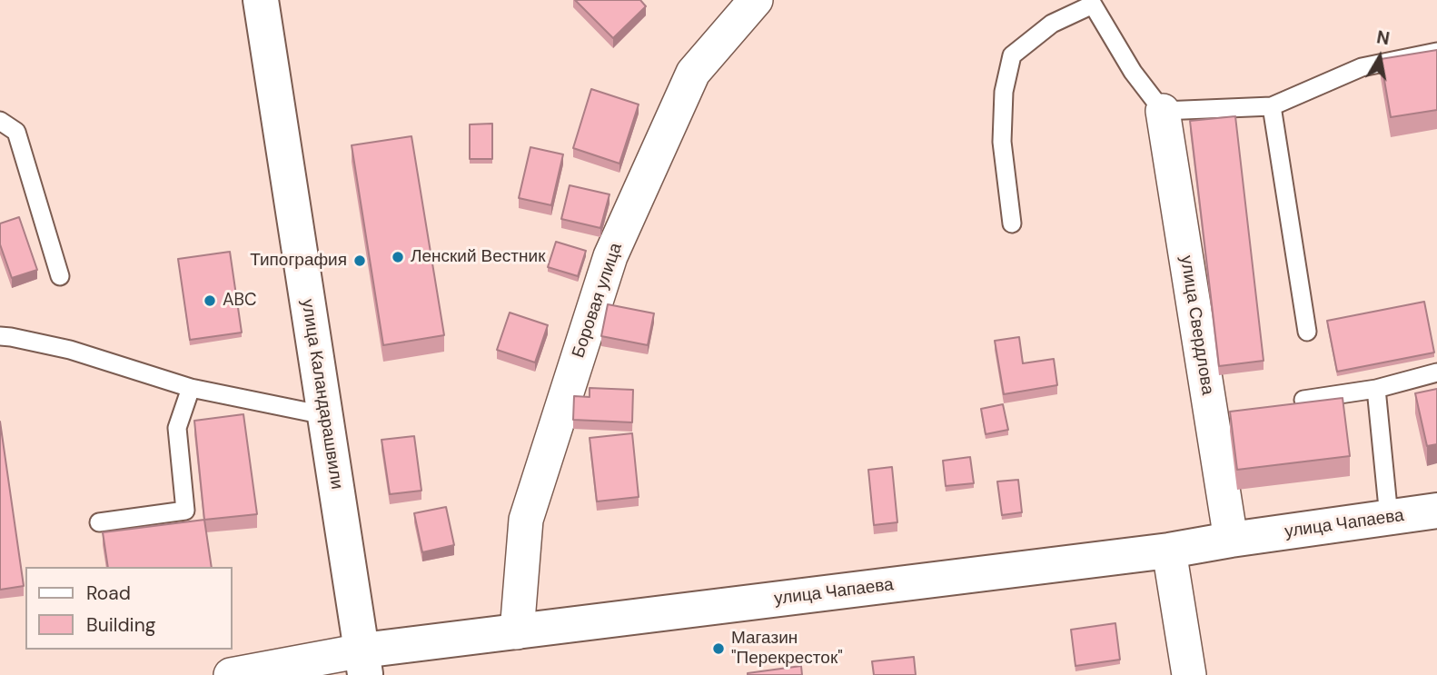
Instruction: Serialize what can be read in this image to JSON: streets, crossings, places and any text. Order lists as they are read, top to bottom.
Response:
{
  "streets": {
    "main road": ["улица Каландарашвили", "улица Чапаева"],
    "street": ["Боровая улица", "улица Свердлова"]
  },
  "crossings": [
    ["Боровая улица", "улица Чапаева"],
    ["улица Свердлова", "улица Чапаева"],
    ["улица Каландарашвили", "улица Чапаева"]
  ],
  "places": [
    "Ленский Вестник",
    "Типография",
    "ABC",
    "Магазин \"Перекресток\""
  ],
  "legend": ["Road", "Building"],
  "north": "top"
}
